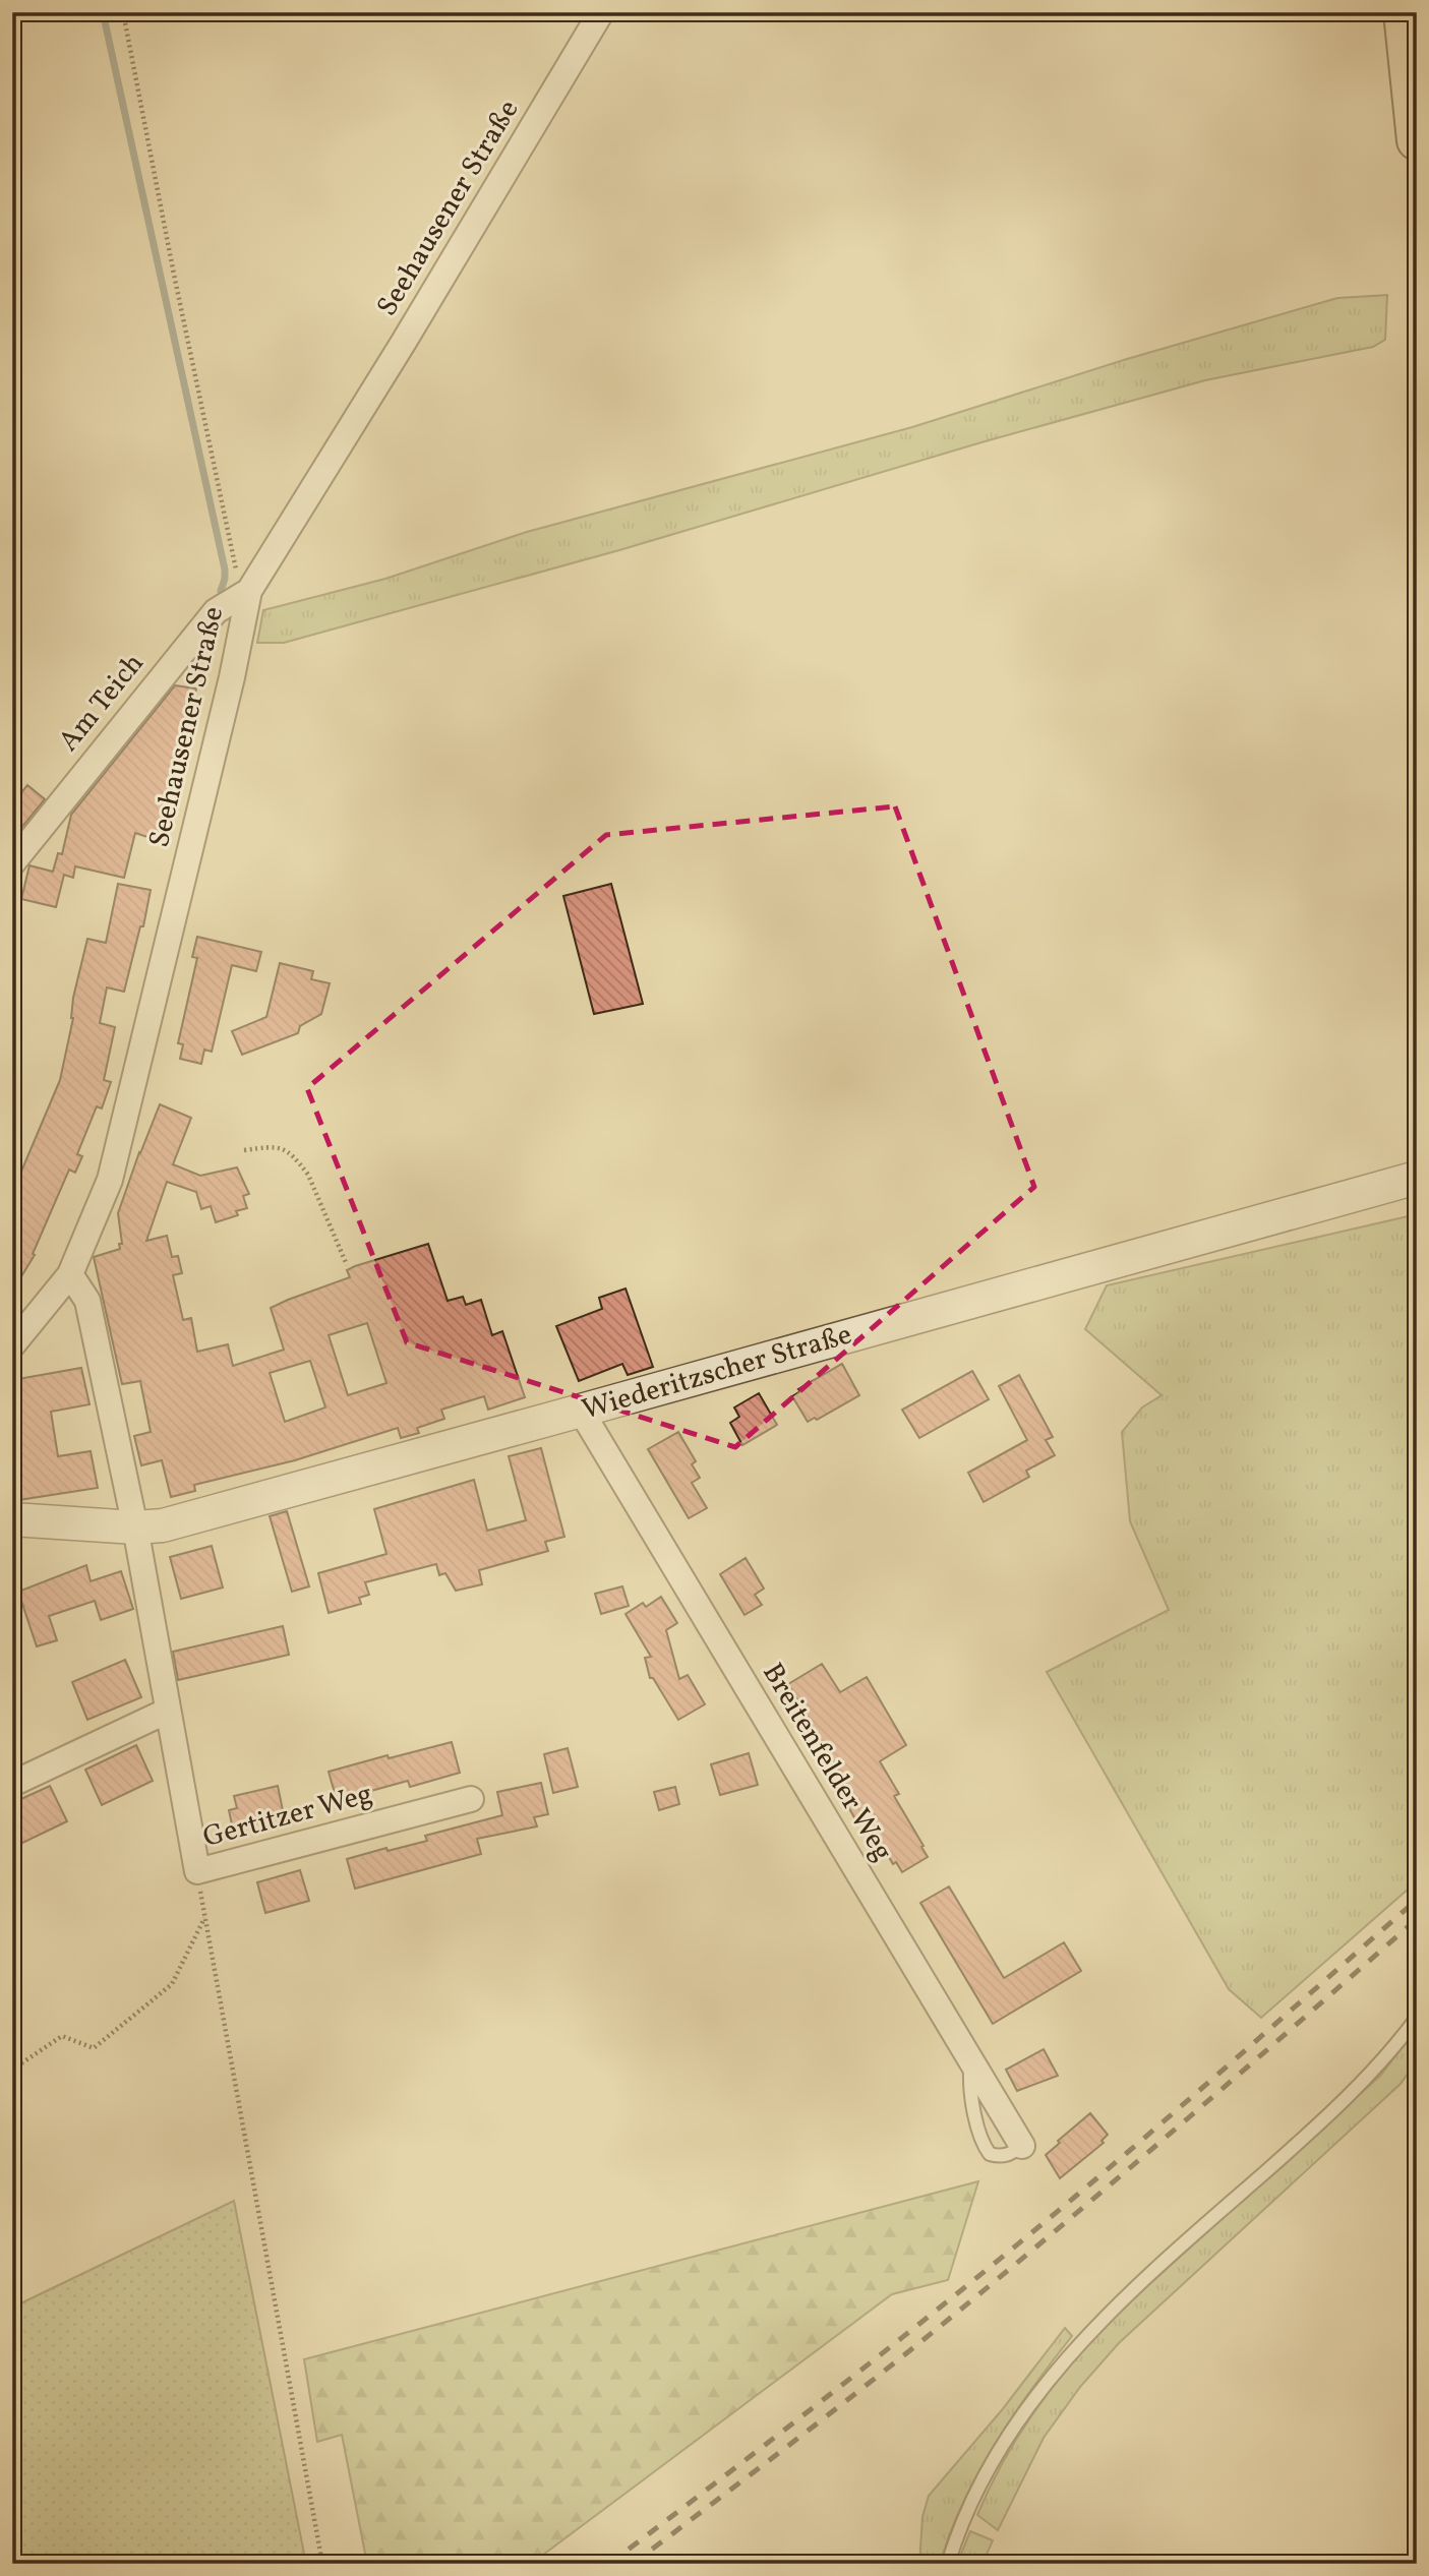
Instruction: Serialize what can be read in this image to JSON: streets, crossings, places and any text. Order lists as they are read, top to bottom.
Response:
{
  "streets": {
    "street": [
      "Seehausener Straße",
      "Am Teich",
      "Wiederitzscher Straße",
      "Breitenfelder Weg",
      "Gertitzer Weg"
    ]
  },
  "crossings": [
    ["Seehausener Straße", "Am Teich"],
    ["Wiederitzscher Straße", "Breitenfelder Weg"],
    ["Wiederitzscher Straße", "Gertitzer Weg"]
  ]
}
